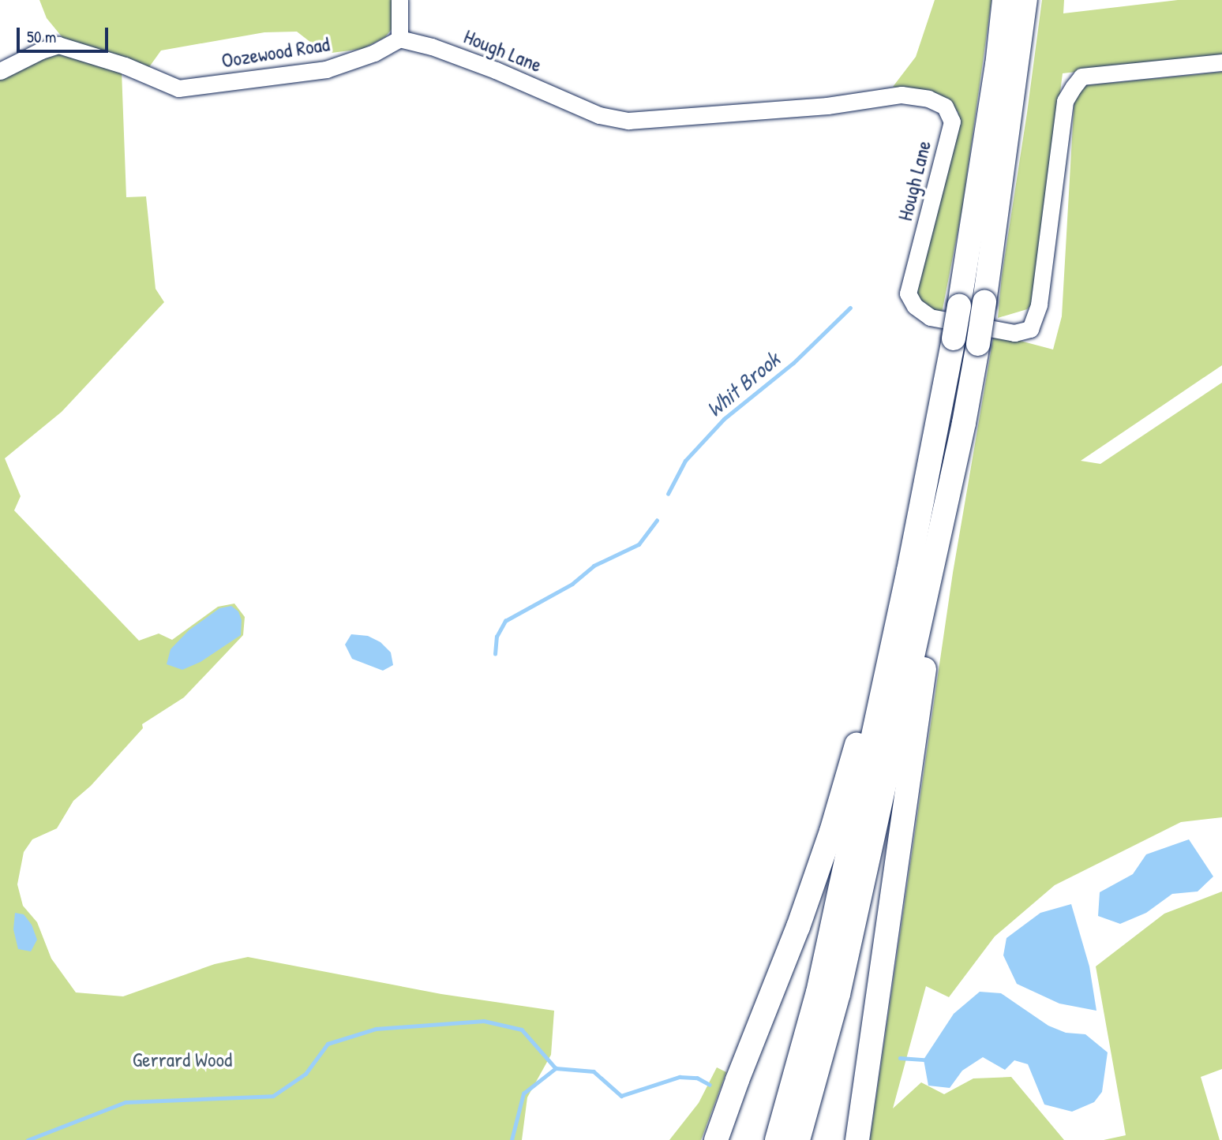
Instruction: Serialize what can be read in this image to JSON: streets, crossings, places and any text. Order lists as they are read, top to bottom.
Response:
{
  "streets": {
    "street": ["Hough Lane", "Oozewood Road"]
  },
  "crossings": [
    ["Hough Lane", "Oozewood Road"]
  ],
  "water": ["Whit Brook"],
  "parks": ["Gerrard Wood"],
  "scale_bar": "50 m"
}
